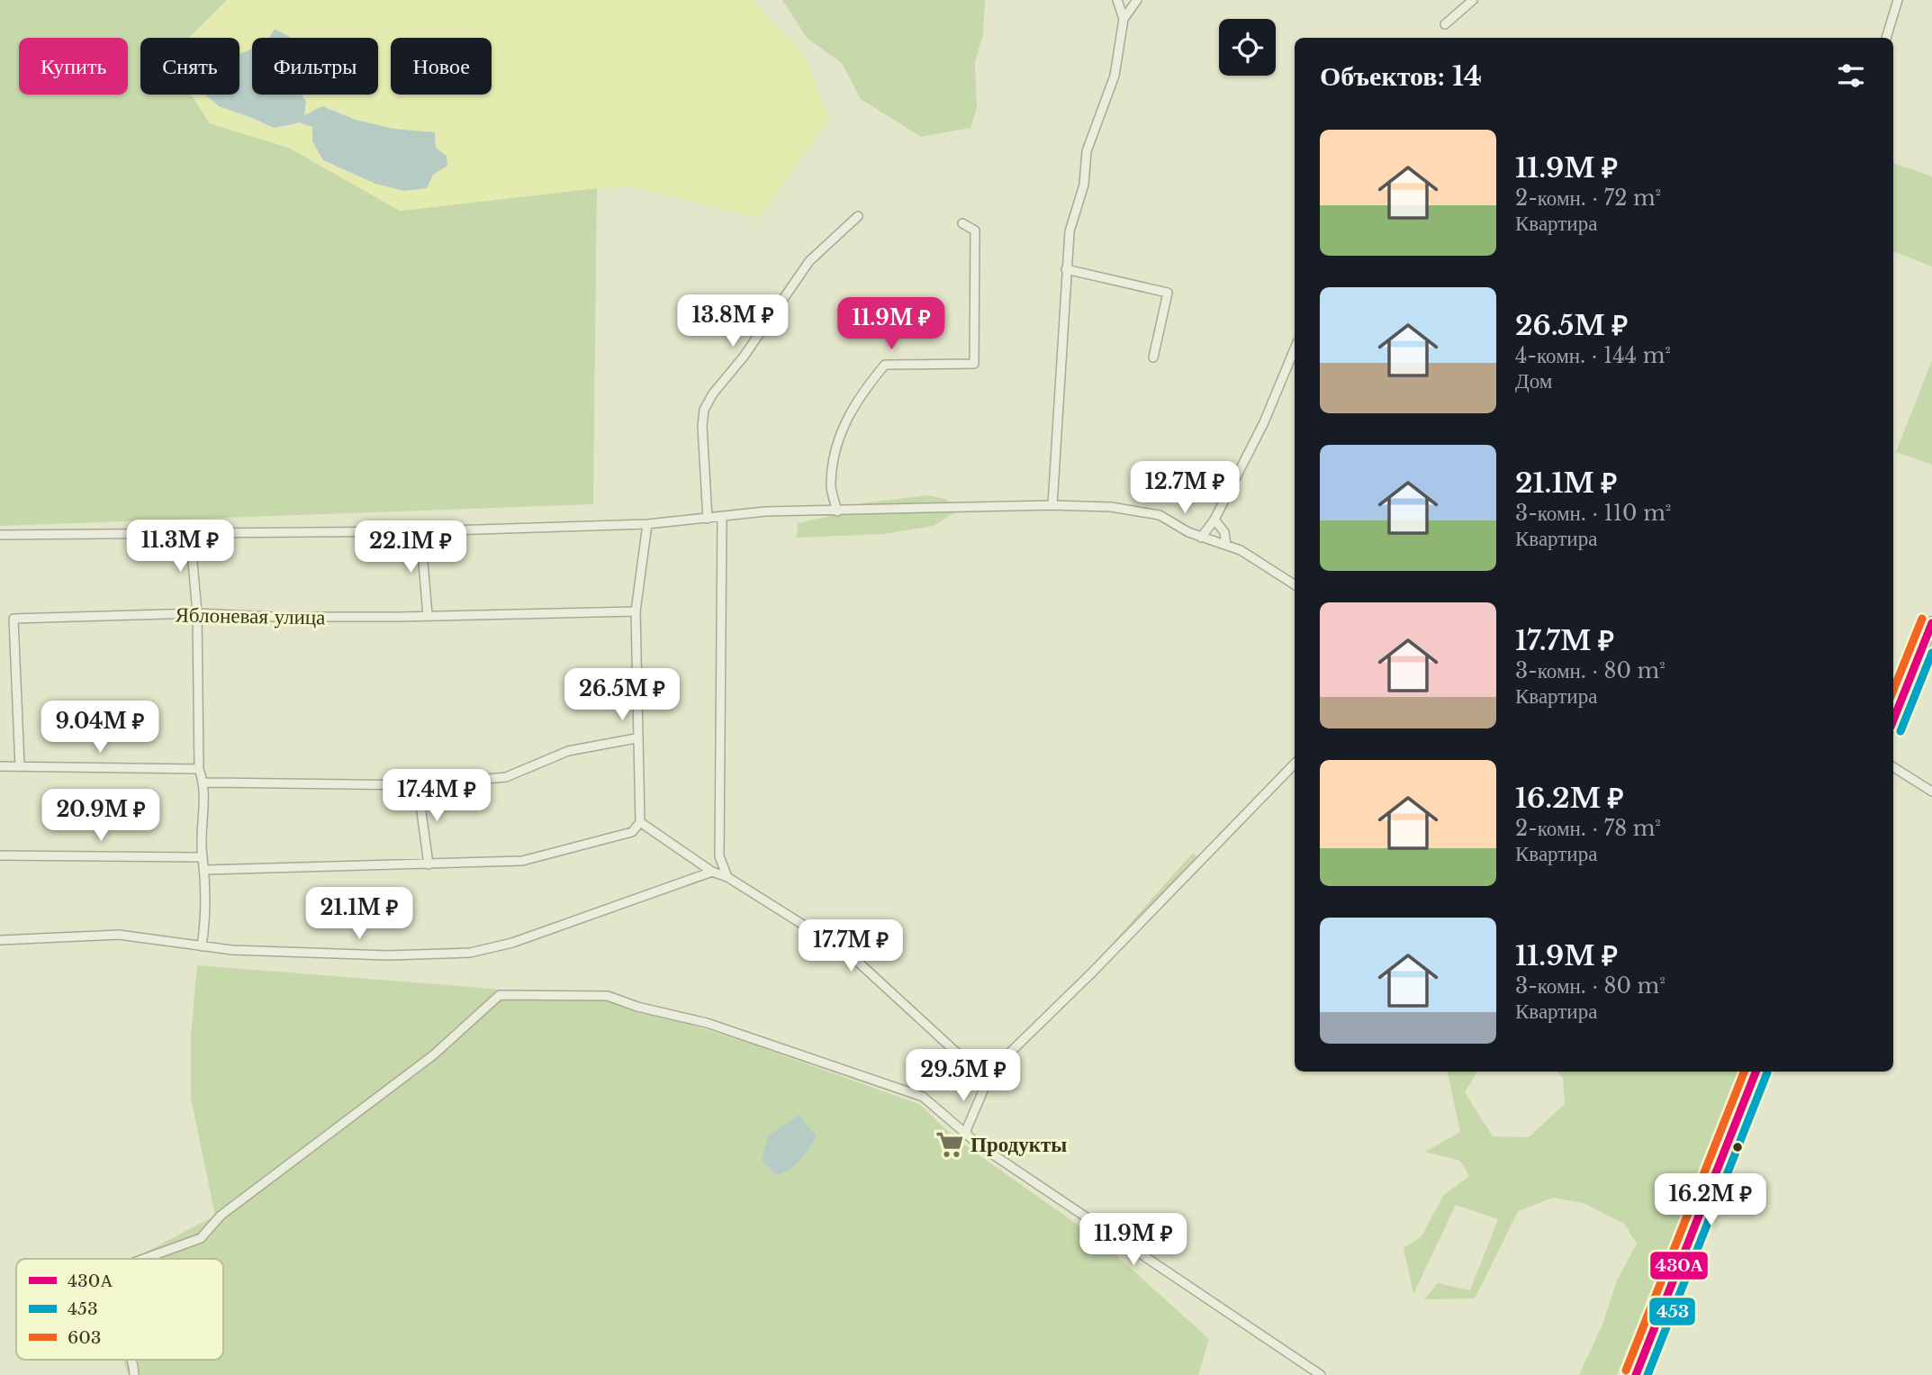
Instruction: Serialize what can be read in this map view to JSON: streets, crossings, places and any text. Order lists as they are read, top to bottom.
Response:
{
  "streets": {
    "street": ["Яблоневая улица"]
  },
  "places": {
    "supermarket": ["Продукты"]
  },
  "lines": ["transit line 603", "transit line 430А", "transit line 453"],
  "legend": ["430А", "453", "603"],
  "page": {
    "chip": [
      "Купить",
      "Снять",
      "Фильтры",
      "Новое"
    ],
    "heading": "Объектов: 14",
    "list": [
      {
        "name": "11.9M ₽",
        "note": "2-комн. · 72 m² · Квартира"
      },
      {
        "name": "26.5M ₽",
        "note": "4-комн. · 144 m² · Дом"
      },
      {
        "name": "21.1M ₽",
        "note": "3-комн. · 110 m² · Квартира"
      },
      {
        "name": "17.7M ₽",
        "note": "3-комн. · 80 m² · Квартира"
      },
      {
        "name": "16.2M ₽",
        "note": "2-комн. · 78 m² · Квартира"
      },
      {
        "name": "11.9M ₽",
        "note": "3-комн. · 80 m² · Квартира"
      }
    ],
    "price": [
      "13.8M ₽",
      "11.9M ₽",
      "12.7M ₽",
      "11.3M ₽",
      "22.1M ₽",
      "26.5M ₽",
      "9.04M ₽",
      "17.4M ₽",
      "20.9M ₽",
      "21.1M ₽",
      "17.7M ₽",
      "29.5M ₽",
      "16.2M ₽",
      "11.9M ₽"
    ]
  }
}
